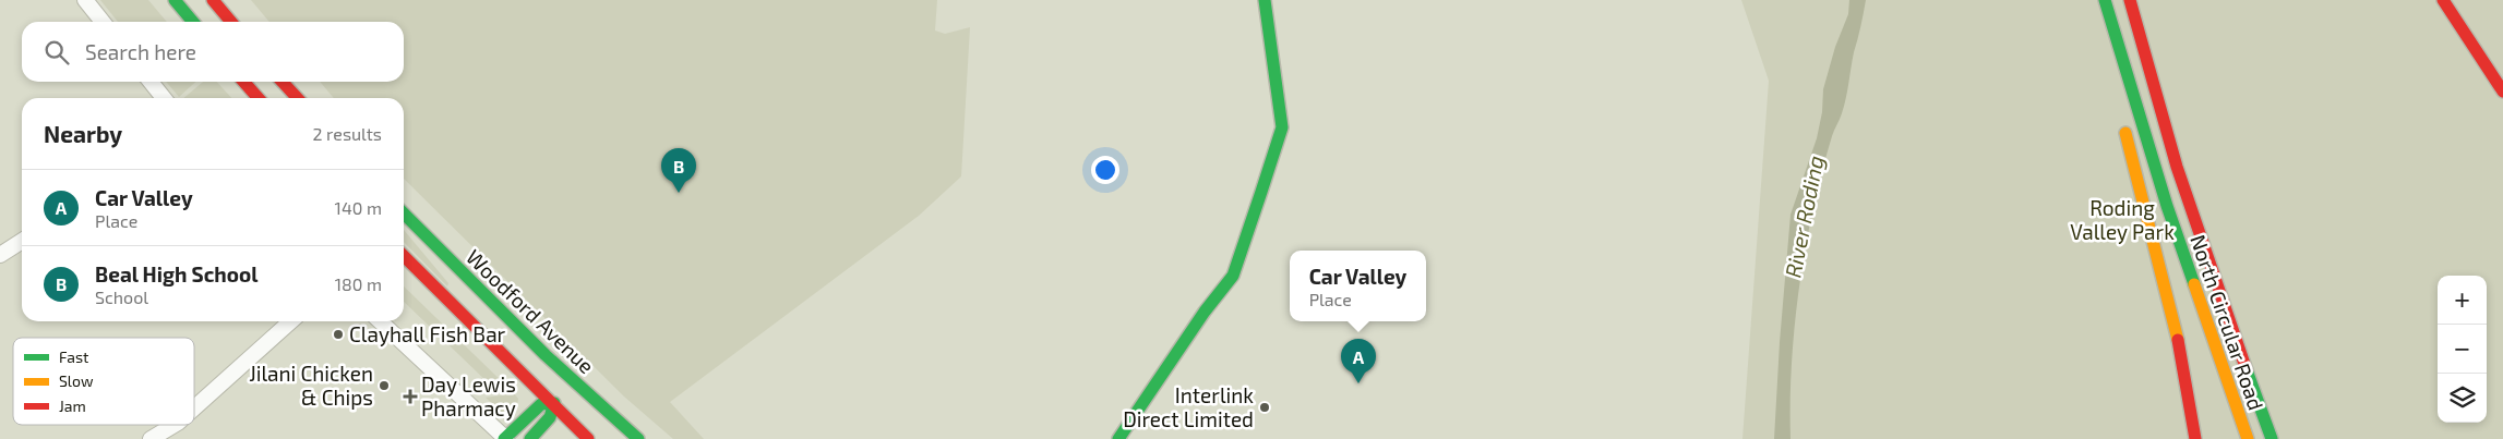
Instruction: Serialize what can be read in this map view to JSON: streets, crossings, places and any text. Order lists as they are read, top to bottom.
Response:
{
  "streets": {
    "main road": ["Woodford Avenue", "North Circular Road"]
  },
  "water": ["River Roding"],
  "parks": ["Roding Valley Park"],
  "places": {
    "other": ["Clayhall Fish Bar", "Jilani Chicken & Chips", "Interlink Direct Limited"],
    "health": ["Day Lewis Pharmacy"]
  },
  "legend": ["Fast", "Slow", "Jam"],
  "page": {
    "search": "Search here",
    "heading": ["Nearby", "2 results"],
    "pins": ["B", "A"],
    "list": [
      {
        "mark": "A",
        "name": "Car Valley",
        "note": "Place",
        "value": "140 m"
      },
      {
        "mark": "B",
        "name": "Beal High School",
        "note": "School",
        "value": "180 m"
      }
    ],
    "popup": ["Car Valley", "Place"],
    "map_buttons": ["+", "−"]
  }
}
